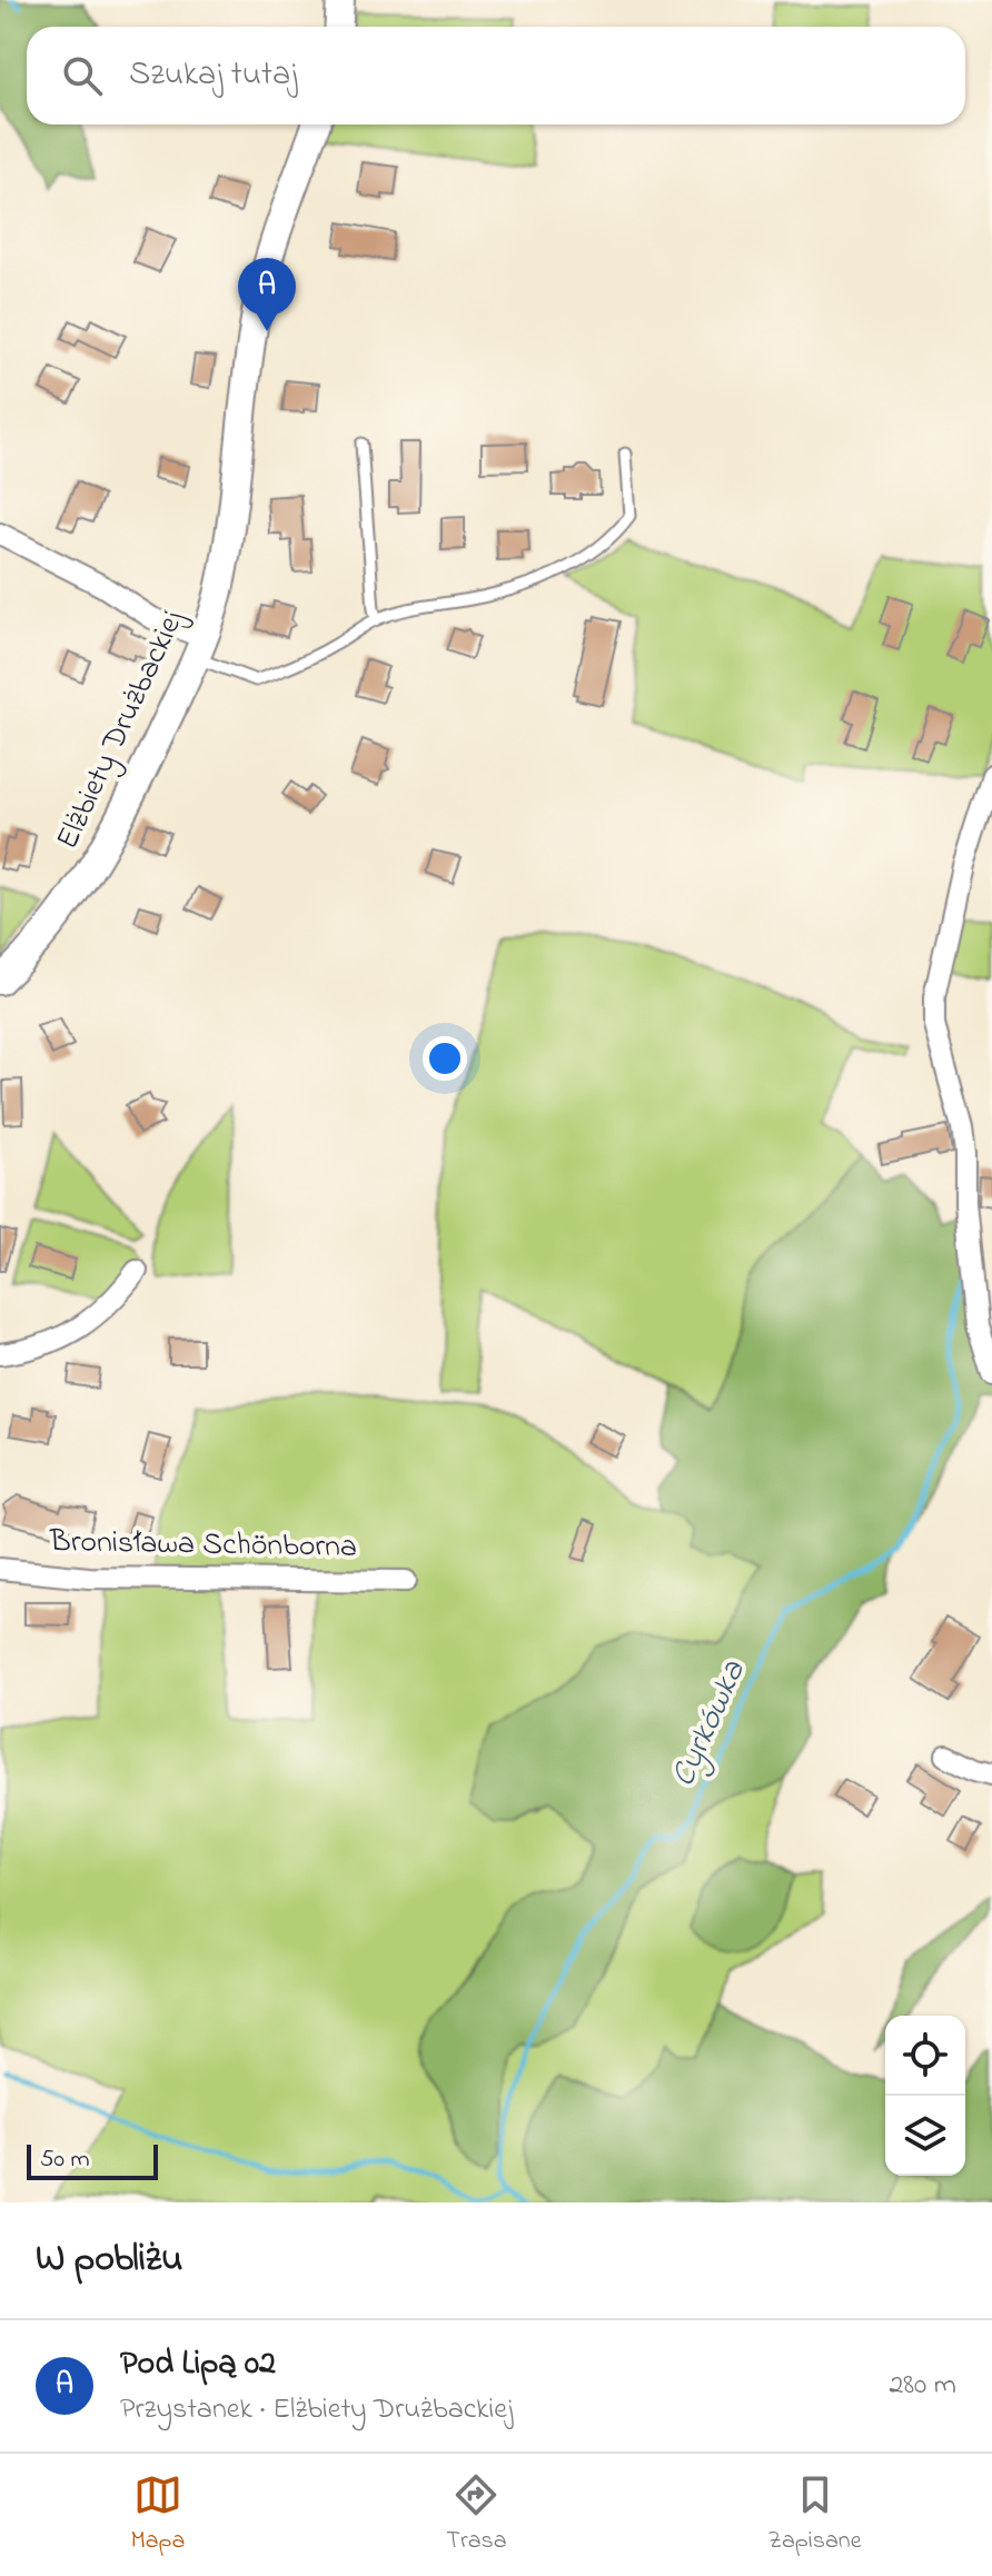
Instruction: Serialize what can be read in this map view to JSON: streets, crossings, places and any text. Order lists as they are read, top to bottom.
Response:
{
  "streets": {
    "street": ["Elżbiety Drużbackiej", "Bronisława Schönborna"]
  },
  "water": ["Cyrkówka"],
  "scale_bar": "50 m",
  "page": {
    "search": "Szukaj tutaj",
    "pins": "A",
    "scale": "50 m",
    "heading": "W pobliżu",
    "list": [
      {
        "mark": "A",
        "name": "Pod Lipą 02",
        "note": "Przystanek · Elżbiety Drużbackiej",
        "value": "280 m"
      }
    ],
    "nav": ["Mapa", "Trasa", "Zapisane"]
  }
}
